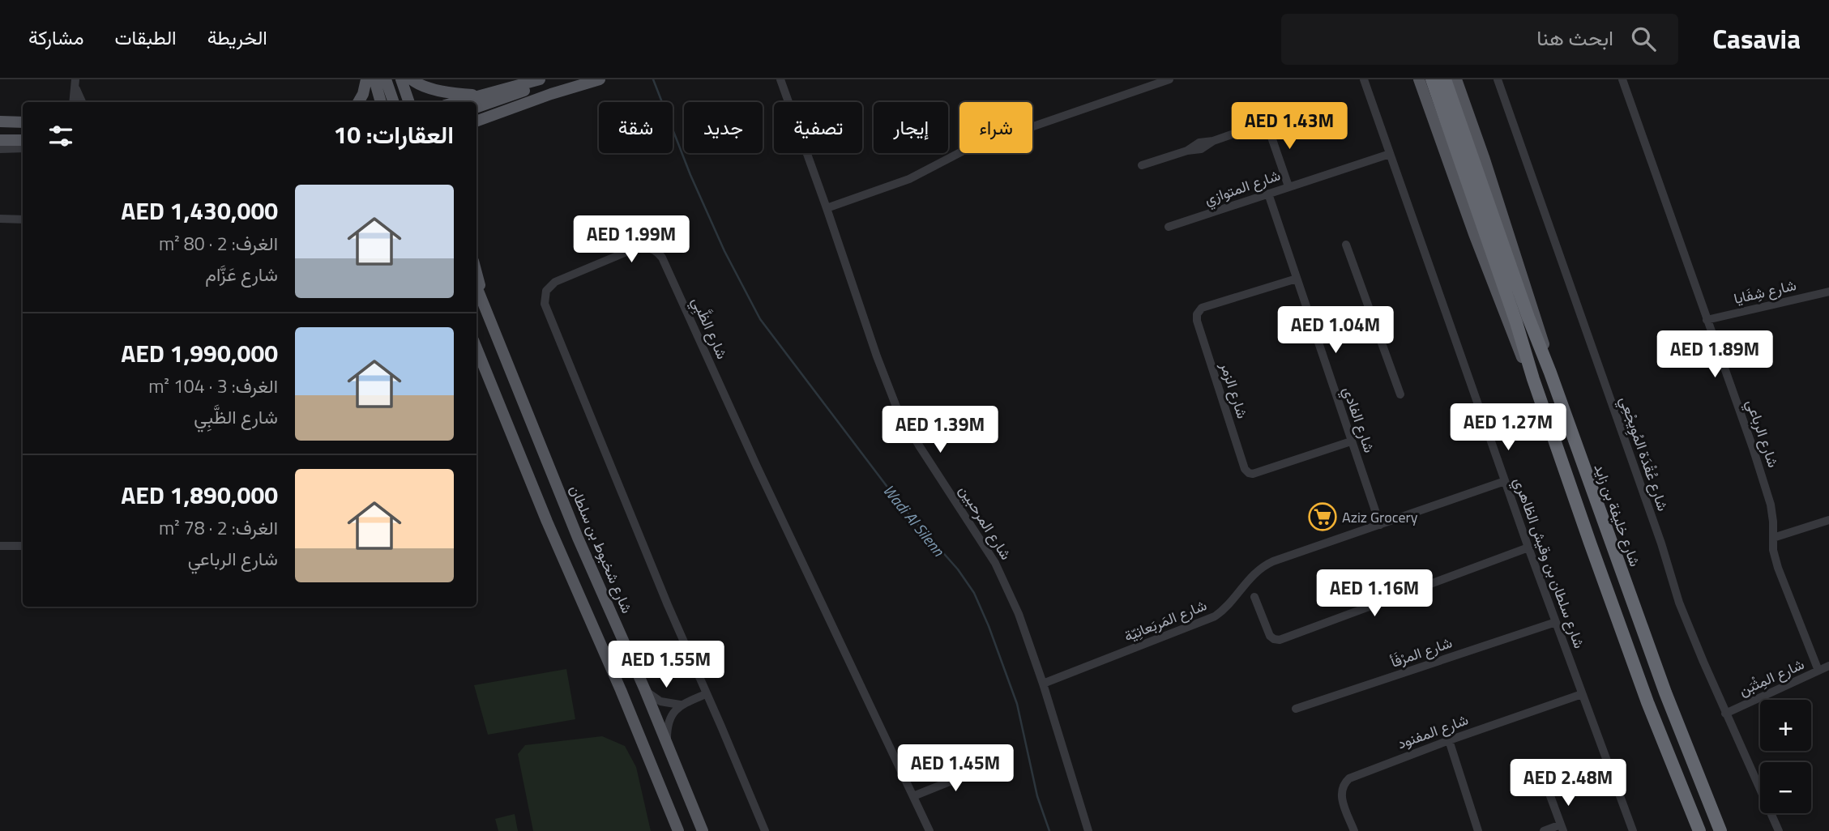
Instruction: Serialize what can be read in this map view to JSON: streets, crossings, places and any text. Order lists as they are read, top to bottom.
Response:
{
  "streets": {
    "highway": ["شارع خليفة بن زايد"],
    "main road": ["شارع شخبوط بن سلطان"],
    "street": [
      "شارع المتوازي",
      "شارع شِفَايا",
      "شارع الظَّبِي",
      "شارع الزمر",
      "شارع الفادي",
      "شارع الرباعي",
      "شارع عُقْدَة المُوِيجْعِي",
      "شارع المرحبين",
      "شارع سلطان بن وقيش الظاهري",
      "شارع المَربَعانِيّة",
      "شارع المرْفَأ",
      "شارع المِثْبَن",
      "شارع المفنود"
    ]
  },
  "crossings": [
    ["شارع المتوازي", "شارع الفادي"],
    ["شارع المتوازي", "شارع سلطان بن وقيش الظاهري"],
    ["شارع شِفَايا", "شارع الرباعي"],
    ["شارع الزمر", "شارع الفادي"],
    ["شارع الفادي", "شارع المَربَعانِيّة"],
    ["شارع الرباعي", "شارع المِثْبَن"],
    ["شارع عُقْدَة المُوِيجْعِي", "شارع المِثْبَن"],
    ["شارع المرحبين", "شارع المَربَعانِيّة"],
    ["شارع سلطان بن وقيش الظاهري", "شارع المَربَعانِيّة"],
    ["شارع سلطان بن وقيش الظاهري", "شارع المرْفَأ"],
    ["شارع سلطان بن وقيش الظاهري", "شارع المفنود"]
  ],
  "water": ["Wadi Al Silenn"],
  "places": {
    "supermarket": ["Aziz Grocery"]
  },
  "page": {
    "header": "Casavia",
    "search": "ابحث هنا",
    "nav": ["الخريطة", "الطبقات", "مشاركة"],
    "price": [
      "AED 1.43M",
      "AED 1.99M",
      "AED 1.04M",
      "AED 1.89M",
      "AED 1.27M",
      "AED 1.39M",
      "AED 1.16M",
      "AED 1.55M",
      "AED 1.45M",
      "AED 2.48M"
    ],
    "chip": [
      "شراء",
      "إيجار",
      "تصفية",
      "جديد",
      "شقة"
    ],
    "heading": "العقارات: 10",
    "list": [
      {
        "name": "AED 1,430,000",
        "note": "الغرف: 2 · 80 m² · شارع عَزَّام"
      },
      {
        "name": "AED 1,990,000",
        "note": "الغرف: 3 · 104 m² · شارع الظَّبِي"
      },
      {
        "name": "AED 1,890,000",
        "note": "الغرف: 2 · 78 m² · شارع الرباعي"
      }
    ],
    "map_buttons": ["+", "−"]
  }
}
